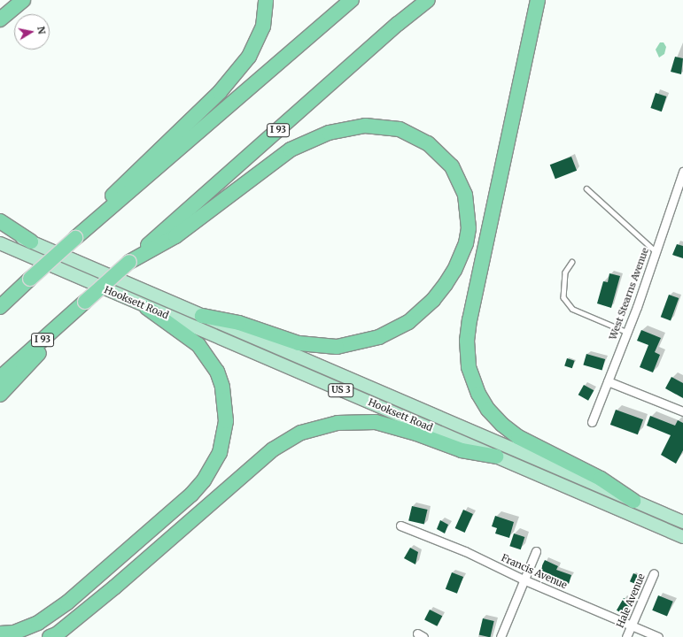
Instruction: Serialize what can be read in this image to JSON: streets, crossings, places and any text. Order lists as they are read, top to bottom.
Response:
{
  "streets": {
    "highway": ["I 93"],
    "main road": ["Hooksett Road", "US 3"],
    "street": ["West Stearns Avenue", "Francis Avenue", "Hale Avenue"]
  },
  "crossings": [
    ["Francis Avenue", "Hale Avenue"]
  ],
  "north": "right"
}
